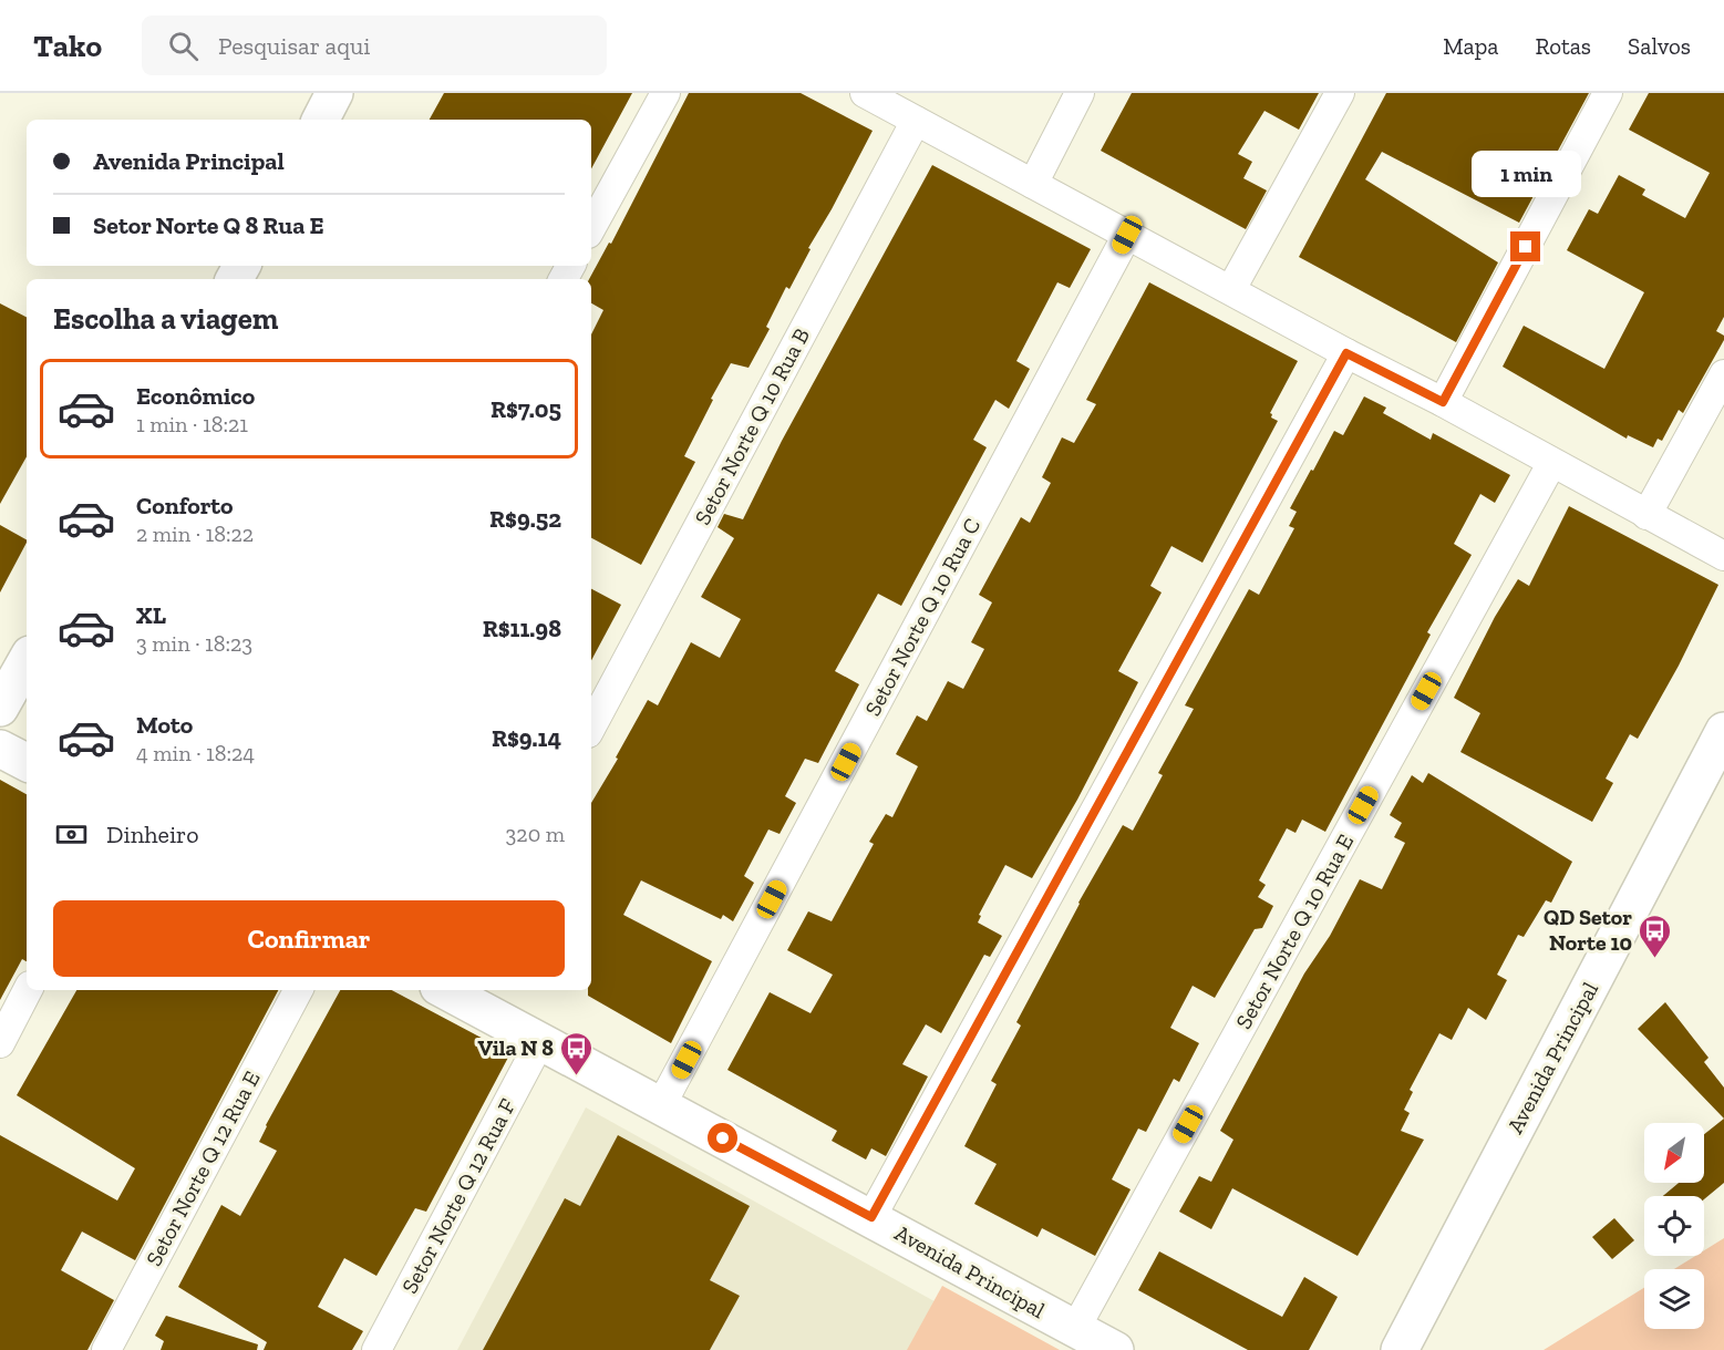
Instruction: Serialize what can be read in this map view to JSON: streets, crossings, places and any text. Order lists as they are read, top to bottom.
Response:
{
  "streets": {
    "street": [
      "Setor Norte Q 10 Rua B",
      "Setor Norte Q 10 Rua C",
      "Setor Norte Q 10 Rua E",
      "Avenida Principal",
      "Setor Norte Q 12 Rua E",
      "Setor Norte Q 12 Rua F"
    ]
  },
  "crossings": [
    ["Setor Norte Q 10 Rua C", "Avenida Principal"],
    ["Setor Norte Q 10 Rua E", "Avenida Principal"],
    ["Avenida Principal", "Setor Norte Q 12 Rua F"]
  ],
  "places": {
    "bus stop": ["QD Setor Norte 10", "Vila N 8"]
  },
  "north": "bottom left",
  "page": {
    "header": "Tako",
    "search": "Pesquisar aqui",
    "nav": ["Mapa", "Rotas", "Salvos"],
    "banner": ["Avenida Principal", "Setor Norte Q 8 Rua E"],
    "bubble": "1 min",
    "heading": "Escolha a viagem",
    "list": [
      {
        "name": "Econômico",
        "note": "1 min · 18:21",
        "value": "R$7.05"
      },
      {
        "name": "Conforto",
        "note": "2 min · 18:22",
        "value": "R$9.52"
      },
      {
        "name": "XL",
        "note": "3 min · 18:23",
        "value": "R$11.98"
      },
      {
        "name": "Moto",
        "note": "4 min · 18:24",
        "value": "R$9.14"
      }
    ],
    "pay": ["Dinheiro", "320 m"],
    "buttons": "Confirmar"
  }
}
